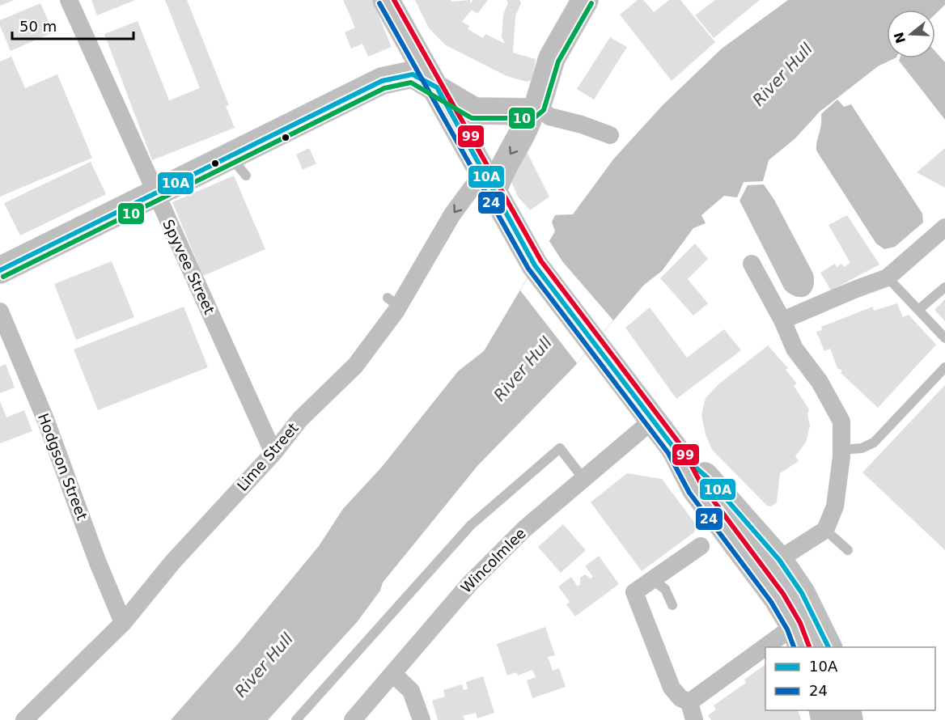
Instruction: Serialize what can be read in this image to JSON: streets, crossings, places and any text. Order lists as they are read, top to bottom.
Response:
{
  "streets": {
    "street": [
      "Spyvee Street",
      "Lime Street",
      "Hodgson Street",
      "Wincolmlee"
    ]
  },
  "crossings": [
    ["Spyvee Street", "Lime Street"],
    ["Lime Street", "Hodgson Street"]
  ],
  "one_way": ["Lime Street"],
  "water": ["River Hull"],
  "lines": [
    "transit line 99",
    "transit line 24",
    "transit line 10",
    "transit line 10A"
  ],
  "legend": ["10A", "24"],
  "scale_bar": "50 m",
  "north": "left"
}
